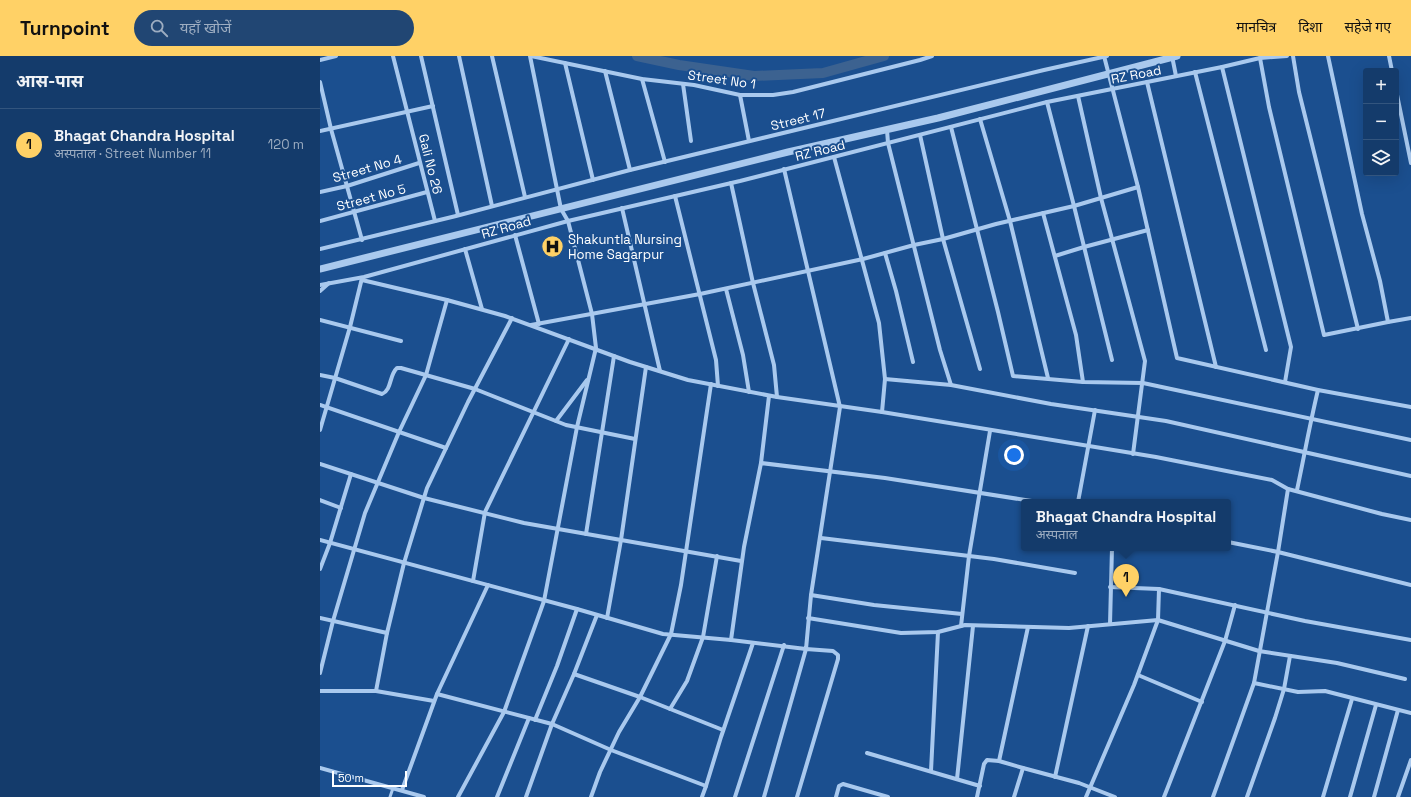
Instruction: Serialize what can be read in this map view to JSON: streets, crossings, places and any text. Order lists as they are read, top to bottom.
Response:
{
  "streets": {
    "street": [
      "RZ Road",
      "Street No 1",
      "Street 17",
      "Gali No 26",
      "Street No 4",
      "Street No 5"
    ]
  },
  "crossings": [
    ["Street 17", "Gali No 26"],
    ["Gali No 26", "Street No 4"],
    ["Gali No 26", "Street No 5"]
  ],
  "places": {
    "hospital": ["Shakuntla Nursing Home Sagarpur"]
  },
  "scale_bar": "50 m",
  "page": {
    "header": "Turnpoint",
    "search": "यहाँ खोजें",
    "nav": ["मानचित्र", "दिशा", "सहेजे गए"],
    "heading": "आस-पास",
    "map_buttons": ["+", "−"],
    "list": [
      {
        "mark": "1",
        "name": "Bhagat Chandra Hospital",
        "note": "अस्पताल · Street Number 11",
        "value": "120 m"
      }
    ],
    "popup": ["Bhagat Chandra Hospital", "अस्पताल"],
    "pins": "1",
    "scale": "50 m"
  }
}
